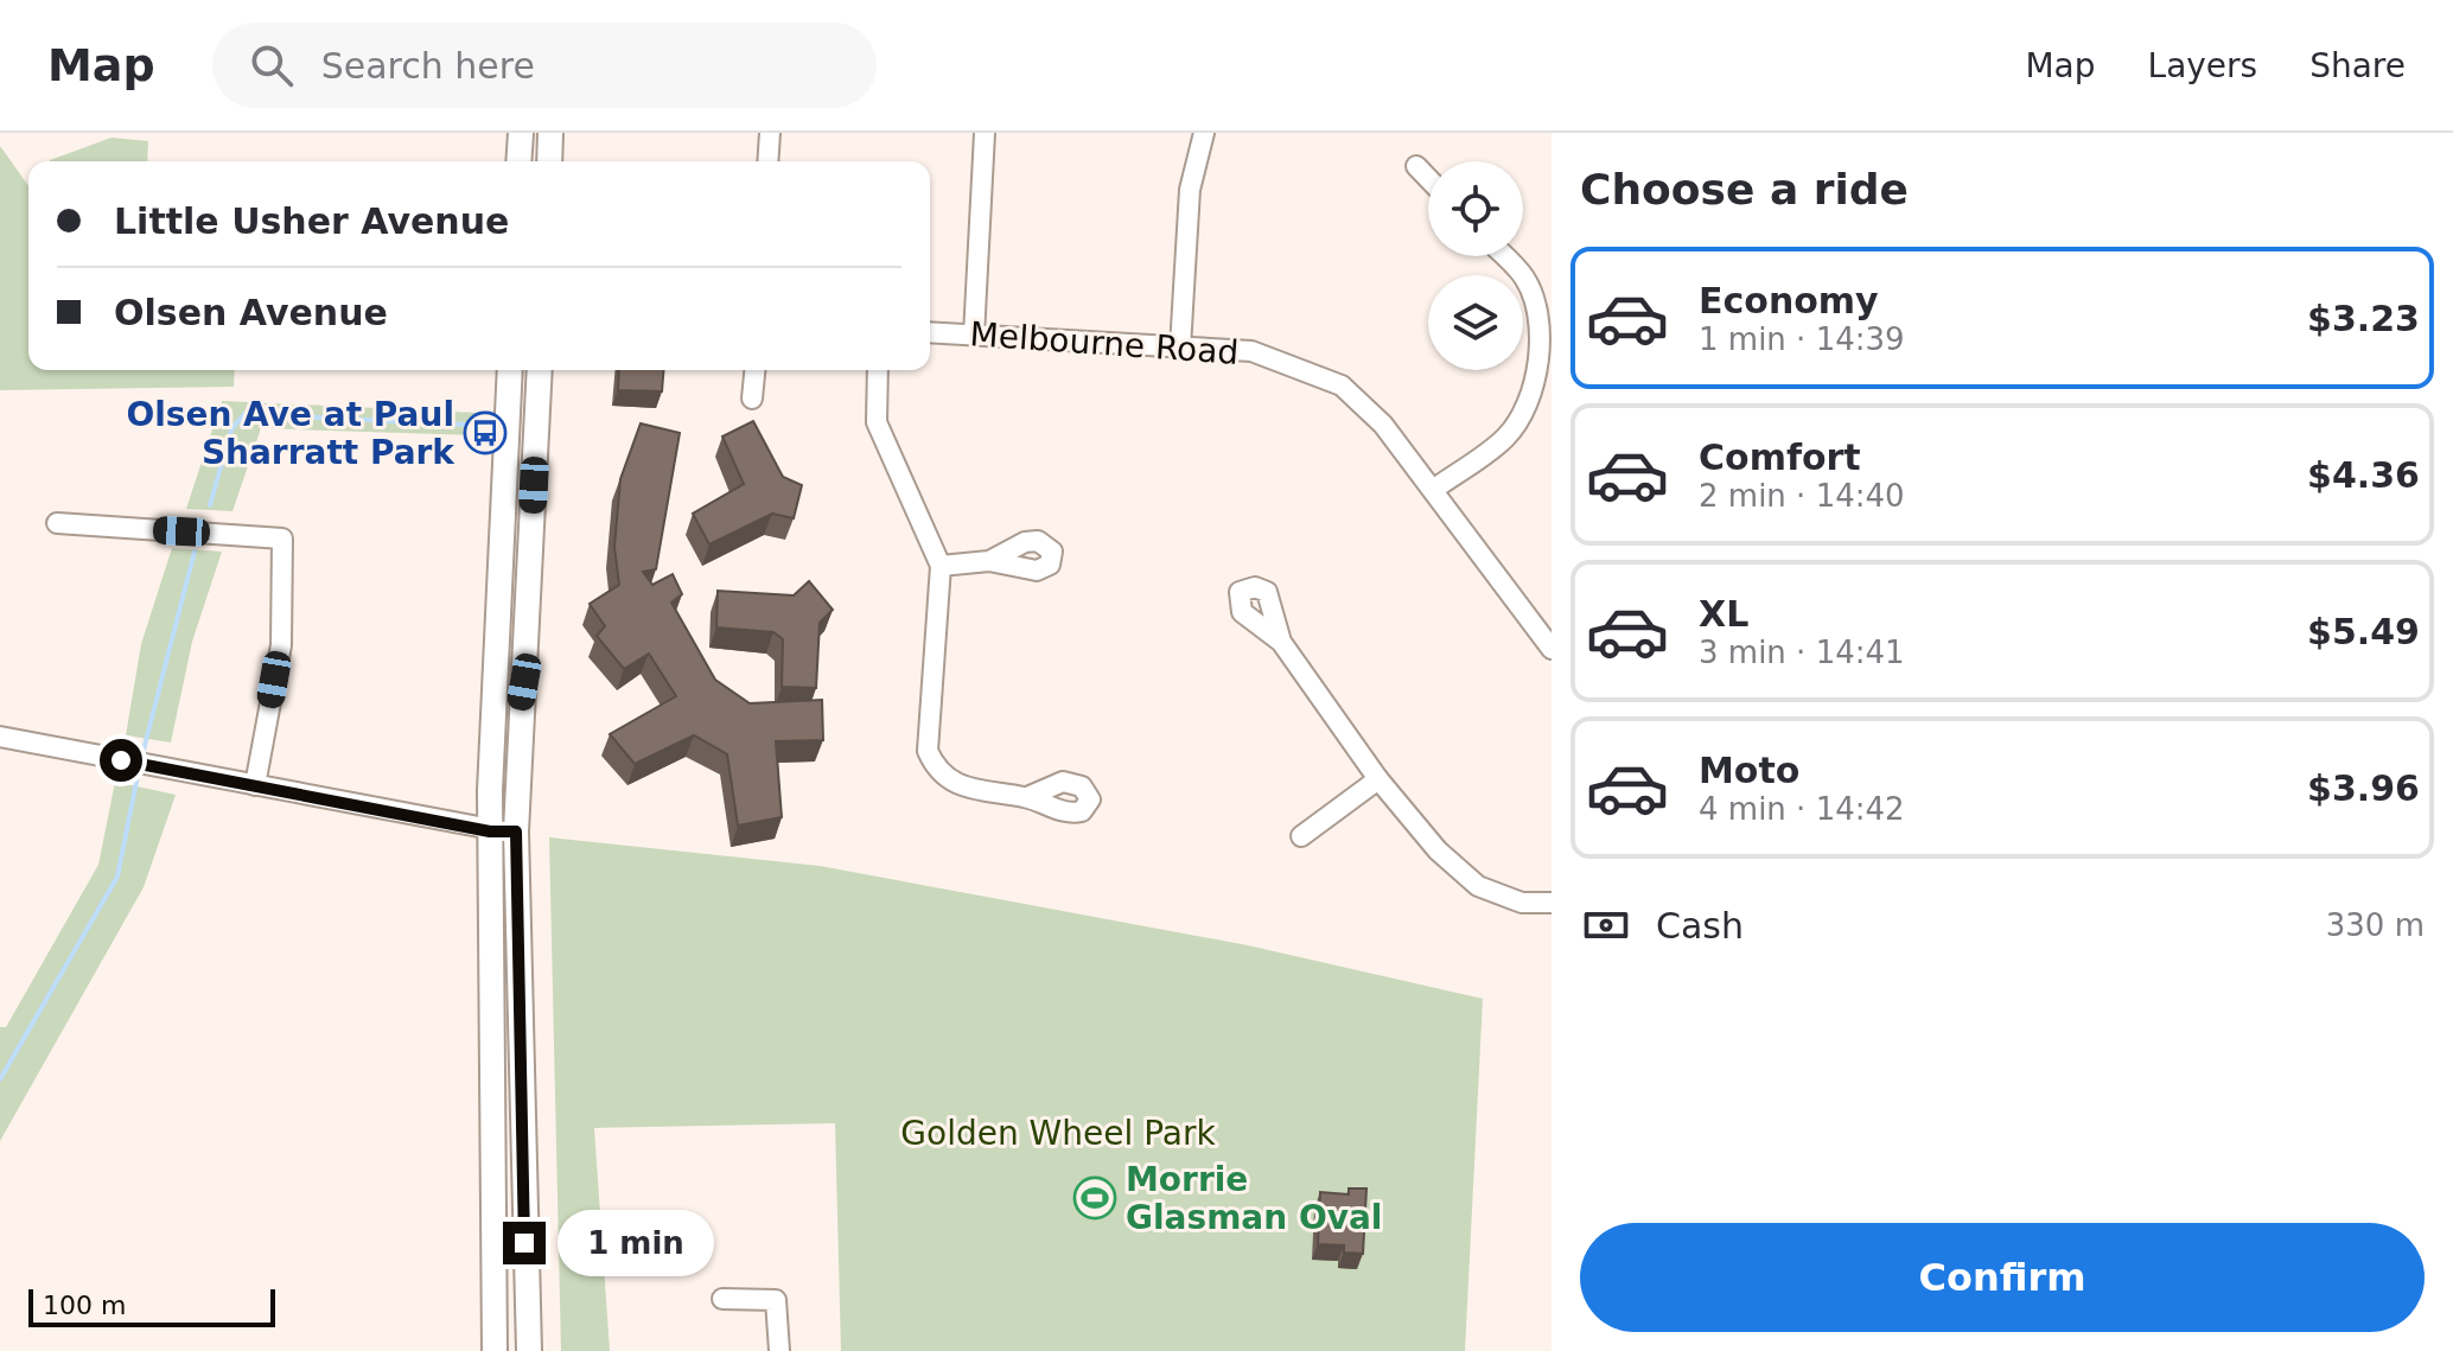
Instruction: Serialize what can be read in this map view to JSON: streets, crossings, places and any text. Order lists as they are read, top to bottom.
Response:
{
  "streets": {
    "street": ["Melbourne Road"]
  },
  "parks": ["Golden Wheel Park"],
  "places": {
    "bus stop": ["Olsen Ave at Paul Sharratt Park"],
    "sports": ["Morrie Glasman Oval"]
  },
  "scale_bar": "100 m",
  "page": {
    "header": "Map",
    "search": "Search here",
    "nav": ["Map", "Layers", "Share"],
    "heading": "Choose a ride",
    "banner": ["Little Usher Avenue", "Olsen Avenue"],
    "list": [
      {
        "name": "Economy",
        "note": "1 min · 14:39",
        "value": "$3.23"
      },
      {
        "name": "Comfort",
        "note": "2 min · 14:40",
        "value": "$4.36"
      },
      {
        "name": "XL",
        "note": "3 min · 14:41",
        "value": "$5.49"
      },
      {
        "name": "Moto",
        "note": "4 min · 14:42",
        "value": "$3.96"
      }
    ],
    "pay": ["Cash", "330 m"],
    "buttons": "Confirm",
    "bubble": "1 min",
    "scale": "100 m"
  }
}
